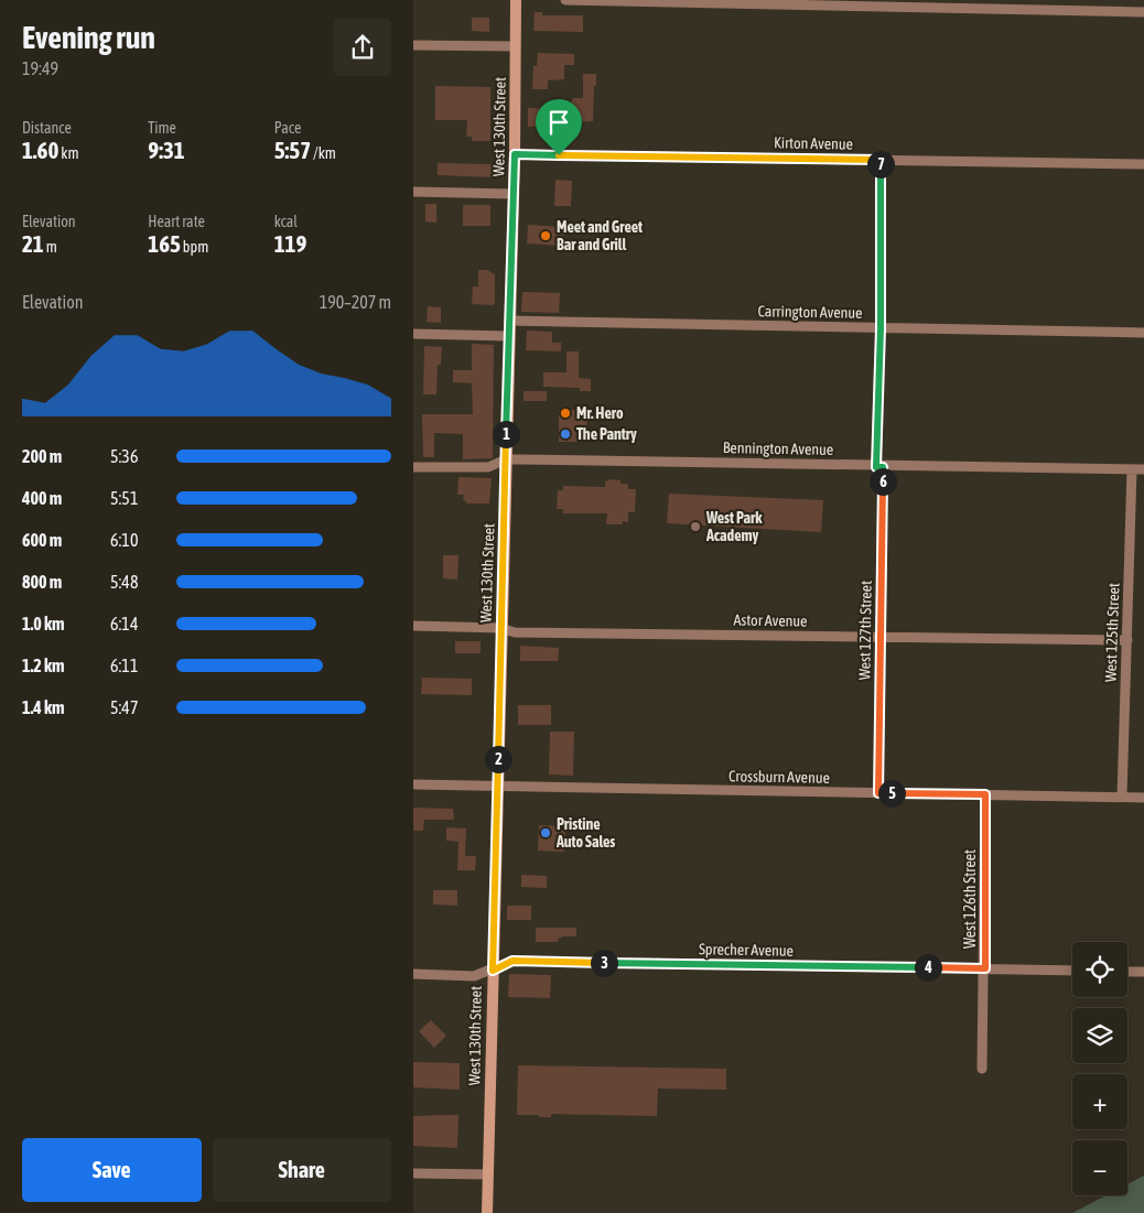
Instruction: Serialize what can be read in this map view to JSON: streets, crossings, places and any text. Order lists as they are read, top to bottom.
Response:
{
  "streets": {
    "main road": ["West 130th Street"],
    "street": [
      "Kirton Avenue",
      "Carrington Avenue",
      "Bennington Avenue",
      "Astor Avenue",
      "West 127th Street",
      "West 125th Street",
      "Crossburn Avenue",
      "West 126th Street",
      "Sprecher Avenue"
    ]
  },
  "crossings": [
    ["West 130th Street", "Kirton Avenue"],
    ["West 130th Street", "Carrington Avenue"],
    ["West 130th Street", "Bennington Avenue"],
    ["West 130th Street", "Astor Avenue"],
    ["West 130th Street", "Crossburn Avenue"],
    ["West 130th Street", "Sprecher Avenue"],
    ["Kirton Avenue", "West 127th Street"],
    ["Carrington Avenue", "West 127th Street"],
    ["Bennington Avenue", "West 127th Street"],
    ["Bennington Avenue", "West 125th Street"],
    ["Astor Avenue", "West 127th Street"],
    ["Astor Avenue", "West 125th Street"],
    ["West 127th Street", "Crossburn Avenue"],
    ["West 125th Street", "Crossburn Avenue"],
    ["Crossburn Avenue", "West 126th Street"],
    ["West 126th Street", "Sprecher Avenue"]
  ],
  "places": [
    "Meet and Greet Bar and Grill",
    "Mr. Hero",
    "The Pantry",
    "West Park Academy",
    "Pristine Auto Sales"
  ],
  "page": {
    "heading": ["Evening run", "19:49"],
    "stats": [
      ["Distance", "1.60 km"],
      ["Time", "9:31"],
      ["Pace", "5:57 /km"],
      ["Elevation", "21 m"],
      ["Heart rate", "165 bpm"],
      ["kcal", "119"]
    ],
    "pins": [
      "7",
      "1",
      "6",
      "2",
      "5",
      "3",
      "4"
    ],
    "chart": ["Elevation", "190–207 m"],
    "list": [
      {
        "name": "200 m",
        "note": "5:36"
      },
      {
        "name": "400 m",
        "note": "5:51"
      },
      {
        "name": "600 m",
        "note": "6:10"
      },
      {
        "name": "800 m",
        "note": "5:48"
      },
      {
        "name": "1.0 km",
        "note": "6:14"
      },
      {
        "name": "1.2 km",
        "note": "6:11"
      },
      {
        "name": "1.4 km",
        "note": "5:47"
      }
    ],
    "map_buttons": ["+", "−"],
    "buttons": ["Save", "Share"]
  }
}
